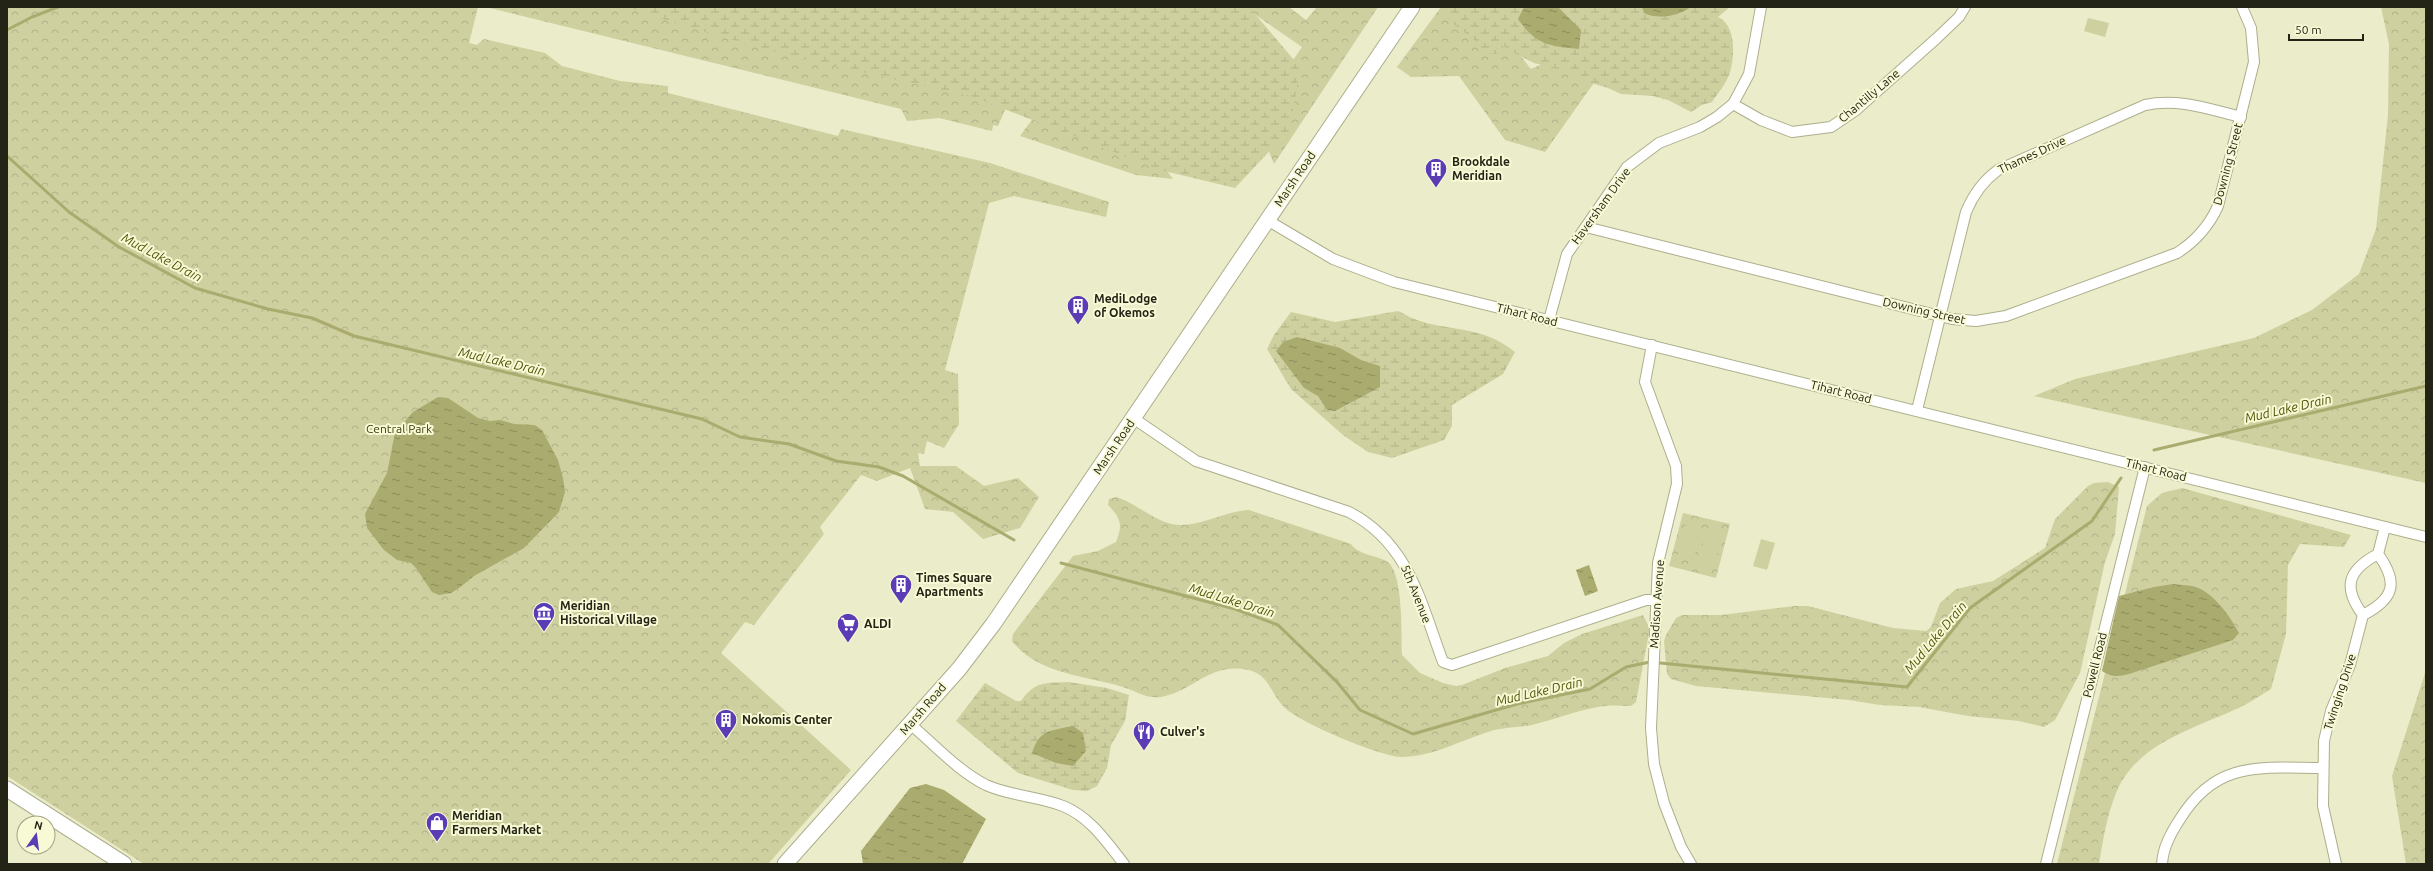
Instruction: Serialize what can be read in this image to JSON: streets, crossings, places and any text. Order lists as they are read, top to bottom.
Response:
{
  "streets": {
    "main road": ["Marsh Road"],
    "street": [
      "Chantilly Lane",
      "Thames Drive",
      "Downing Street",
      "Haversham Drive",
      "Tihart Road",
      "5th Avenue",
      "Madison Avenue",
      "Powell Road",
      "Twinging Drive"
    ]
  },
  "crossings": [
    ["Chantilly Lane", "Haversham Drive"],
    ["Thames Drive", "Downing Street"],
    ["Thames Drive", "Tihart Road"],
    ["Downing Street", "Haversham Drive"],
    ["Marsh Road", "Tihart Road"],
    ["Marsh Road", "5th Avenue"],
    ["Haversham Drive", "Tihart Road"],
    ["Tihart Road", "Madison Avenue"],
    ["Tihart Road", "Powell Road"],
    ["5th Avenue", "Madison Avenue"]
  ],
  "water": ["Mud Lake Drain"],
  "parks": ["Central Park"],
  "places": {
    "building": [
      "Brookdale Meridian",
      "MediLodge of Okemos",
      "Times Square Apartments",
      "Nokomis Center"
    ],
    "museum": ["Meridian Historical Village"],
    "supermarket": ["ALDI"],
    "restaurant": ["Culver's"],
    "shop": ["Meridian Farmers Market"]
  },
  "scale_bar": "50 m",
  "north": "top"
}
